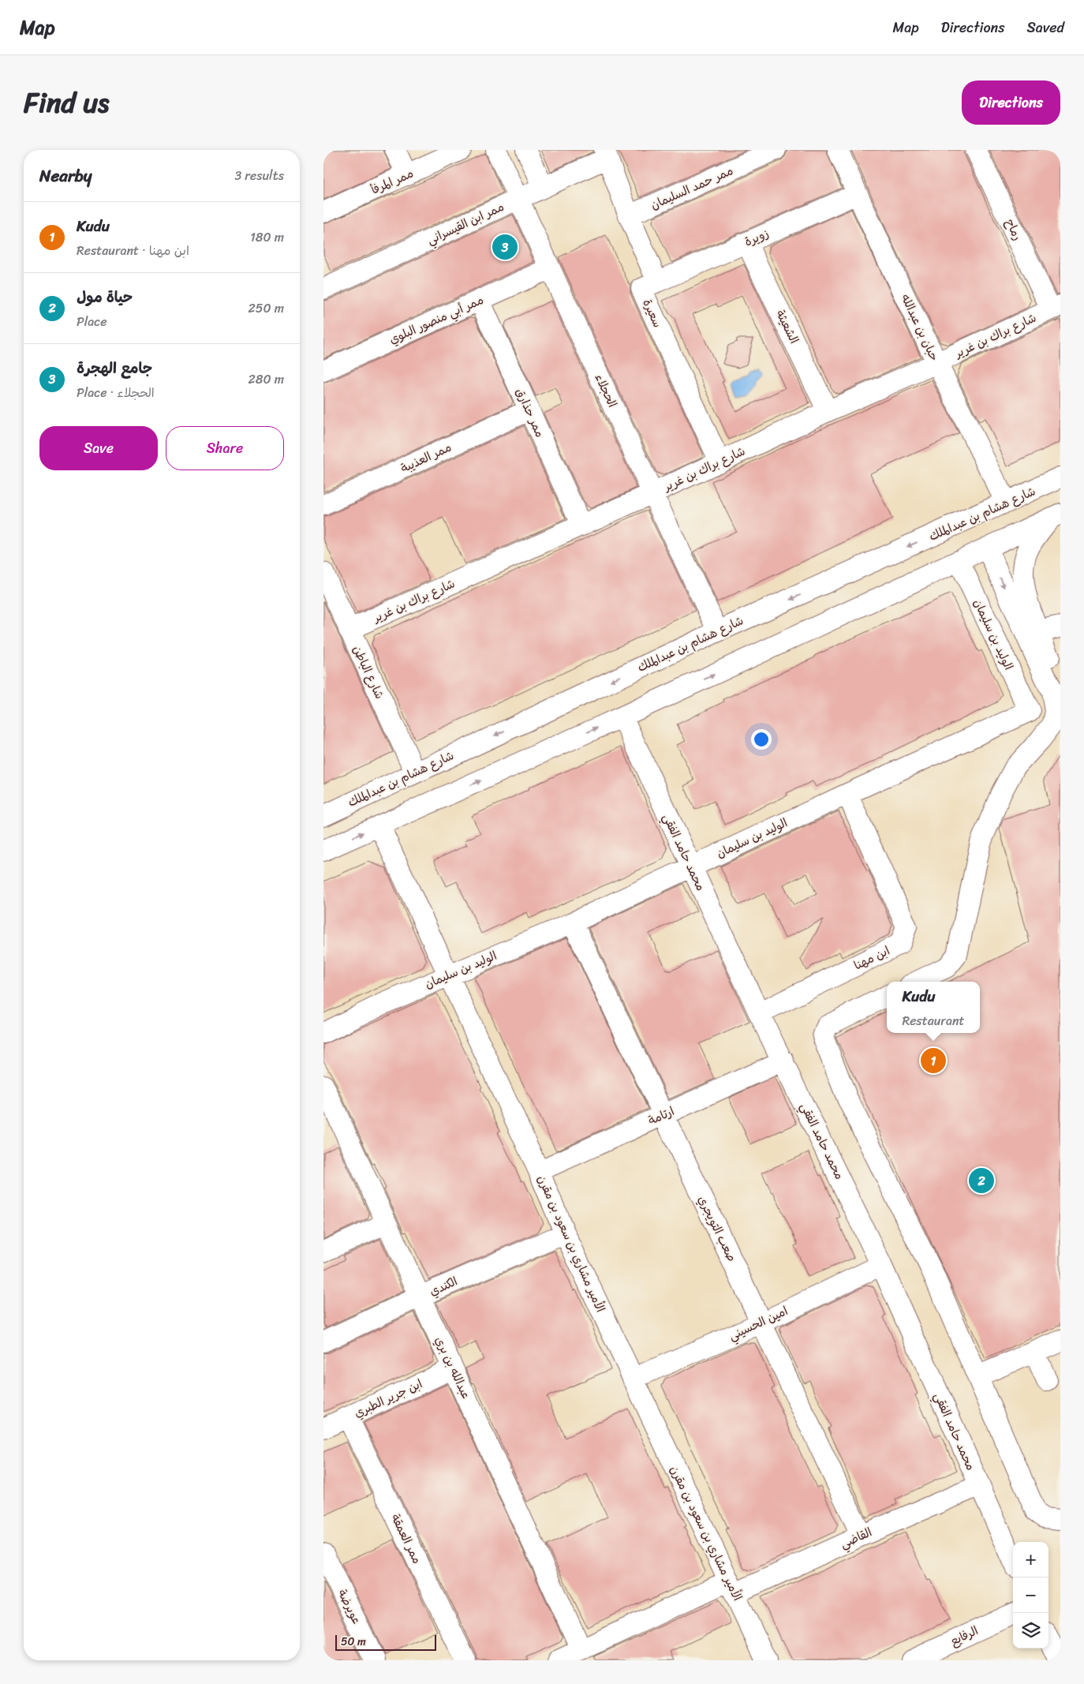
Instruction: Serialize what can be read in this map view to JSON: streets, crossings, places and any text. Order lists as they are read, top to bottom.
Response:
{
  "streets": {
    "street": [
      "ممر المرفأ",
      "ممر حمد السليمان",
      "ممر ابن القيسراني",
      "رماح",
      "زويرة",
      "سعيرة",
      "ممر أبي منصور البلوي",
      "الشعيثة",
      "حبان بن عبدالله",
      "شارع براك بن غرير",
      "الحجلاء",
      "ممر حذارق",
      "ممر العذيبة",
      "شارع هشام بن عبدالملك",
      "الوليد بن سليمان",
      "شارع الباطن",
      "محمد حامد الفقي",
      "ابن مهنا",
      "ارتامة",
      "صعب التويجري",
      "الأمير مشاري بن سعود بن مقرن",
      "الكندي",
      "امين الحسيني",
      "عبدالله بن بري",
      "ابن جرير الطبري",
      "القاضي",
      "ممر العمقة",
      "عويرضة",
      "الرفايع"
    ]
  },
  "crossings": [
    ["ممر حمد السليمان", "سعيرة"],
    ["ممر ابن القيسراني", "سعيرة"],
    ["ممر ابن القيسراني", "الحجلاء"],
    ["رماح", "شارع براك بن غرير"],
    ["زويرة", "سعيرة"],
    ["زويرة", "الشعيثة"],
    ["زويرة", "حبان بن عبدالله"],
    ["سعيرة", "شارع براك بن غرير"],
    ["ممر أبي منصور البلوي", "الحجلاء"],
    ["ممر أبي منصور البلوي", "ممر حذارق"],
    ["الشعيثة", "شارع براك بن غرير"],
    ["حبان بن عبدالله", "شارع براك بن غرير"],
    ["حبان بن عبدالله", "شارع هشام بن عبدالملك"],
    ["شارع براك بن غرير", "الحجلاء"],
    ["شارع براك بن غرير", "ممر حذارق"],
    ["شارع براك بن غرير", "شارع الباطن"],
    ["الحجلاء", "شارع هشام بن عبدالملك"],
    ["ممر حذارق", "ممر العذيبة"],
    ["شارع هشام بن عبدالملك", "شارع الباطن"],
    ["الوليد بن سليمان", "محمد حامد الفقي"],
    ["الوليد بن سليمان", "ابن مهنا"],
    ["الوليد بن سليمان", "صعب التويجري"],
    ["الوليد بن سليمان", "الأمير مشاري بن سعود بن مقرن"],
    ["محمد حامد الفقي", "ابن مهنا"],
    ["محمد حامد الفقي", "ارتامة"],
    ["محمد حامد الفقي", "امين الحسيني"],
    ["محمد حامد الفقي", "القاضي"],
    ["ارتامة", "صعب التويجري"],
    ["ارتامة", "الأمير مشاري بن سعود بن مقرن"],
    ["صعب التويجري", "امين الحسيني"],
    ["صعب التويجري", "القاضي"],
    ["الأمير مشاري بن سعود بن مقرن", "الكندي"],
    ["الأمير مشاري بن سعود بن مقرن", "امين الحسيني"],
    ["الأمير مشاري بن سعود بن مقرن", "القاضي"],
    ["الكندي", "عبدالله بن بري"],
    ["عبدالله بن بري", "ابن جرير الطبري"],
    ["عبدالله بن بري", "القاضي"],
    ["ابن جرير الطبري", "ممر العمقة"]
  ],
  "scale_bar": "50 m",
  "page": {
    "header": "Map",
    "nav": ["Map", "Directions", "Saved"],
    "title": "Find us",
    "buttons": [
      "Directions",
      ["Save", "Share"]
    ],
    "heading": ["Nearby", "3 results"],
    "list": [
      {
        "mark": "1",
        "name": "Kudu",
        "note": "Restaurant · ابن مهنا",
        "value": "180 m"
      },
      {
        "mark": "2",
        "name": "حياة مول",
        "note": "Place",
        "value": "250 m"
      },
      {
        "mark": "3",
        "name": "جامع الهجرة",
        "note": "Place · الحجلاء",
        "value": "280 m"
      }
    ],
    "pins": ["3", "1", "2"],
    "popup": ["Kudu", "Restaurant"],
    "map_buttons": ["+", "−"],
    "scale": "50 m"
  }
}
